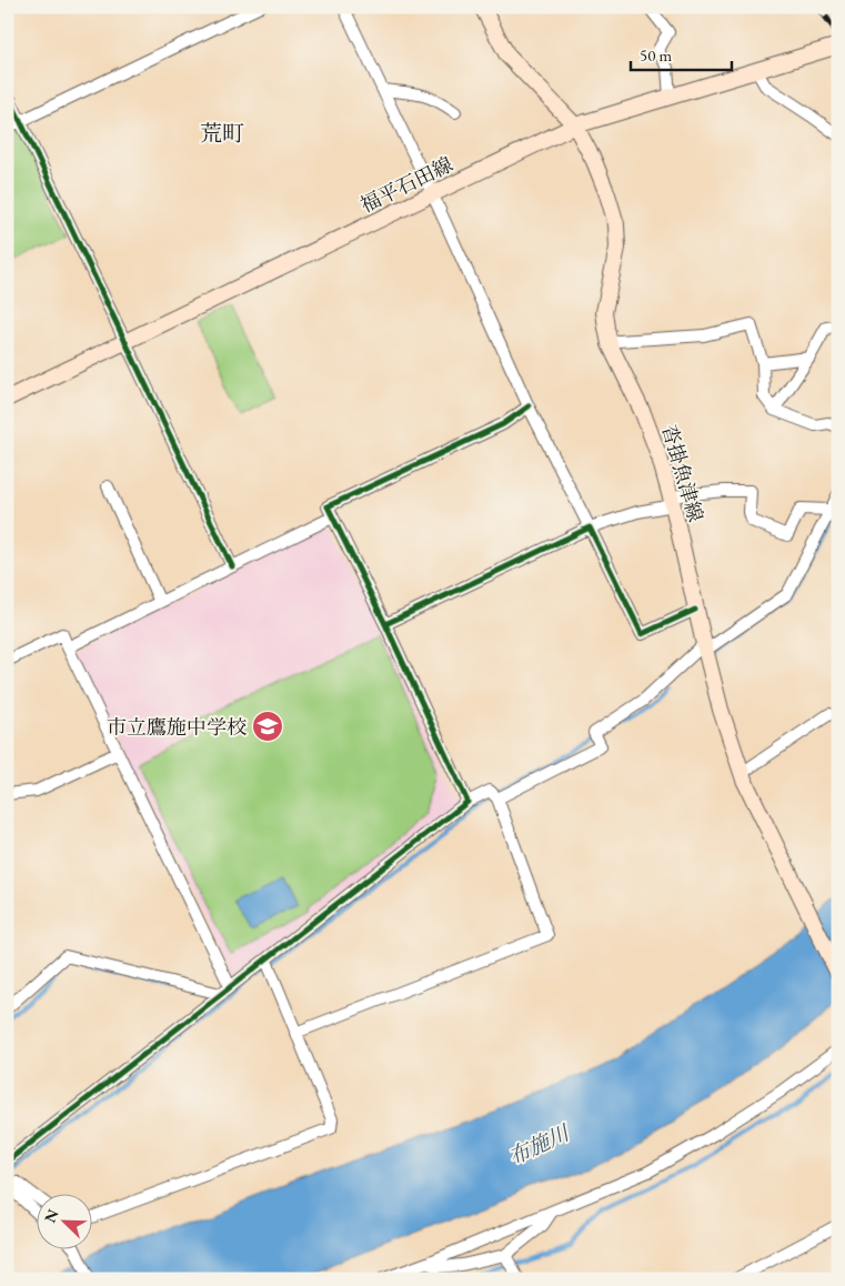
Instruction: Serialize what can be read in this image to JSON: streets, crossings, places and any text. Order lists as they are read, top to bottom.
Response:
{
  "streets": {
    "main road": ["福平石田線", "沓掛魚津線"]
  },
  "crossings": [
    ["福平石田線", "沓掛魚津線"]
  ],
  "districts": ["荒町"],
  "water": ["布施川"],
  "places": {
    "school or university": ["市立鷹施中学校"]
  },
  "scale_bar": "50 m",
  "north": "top left"
}
